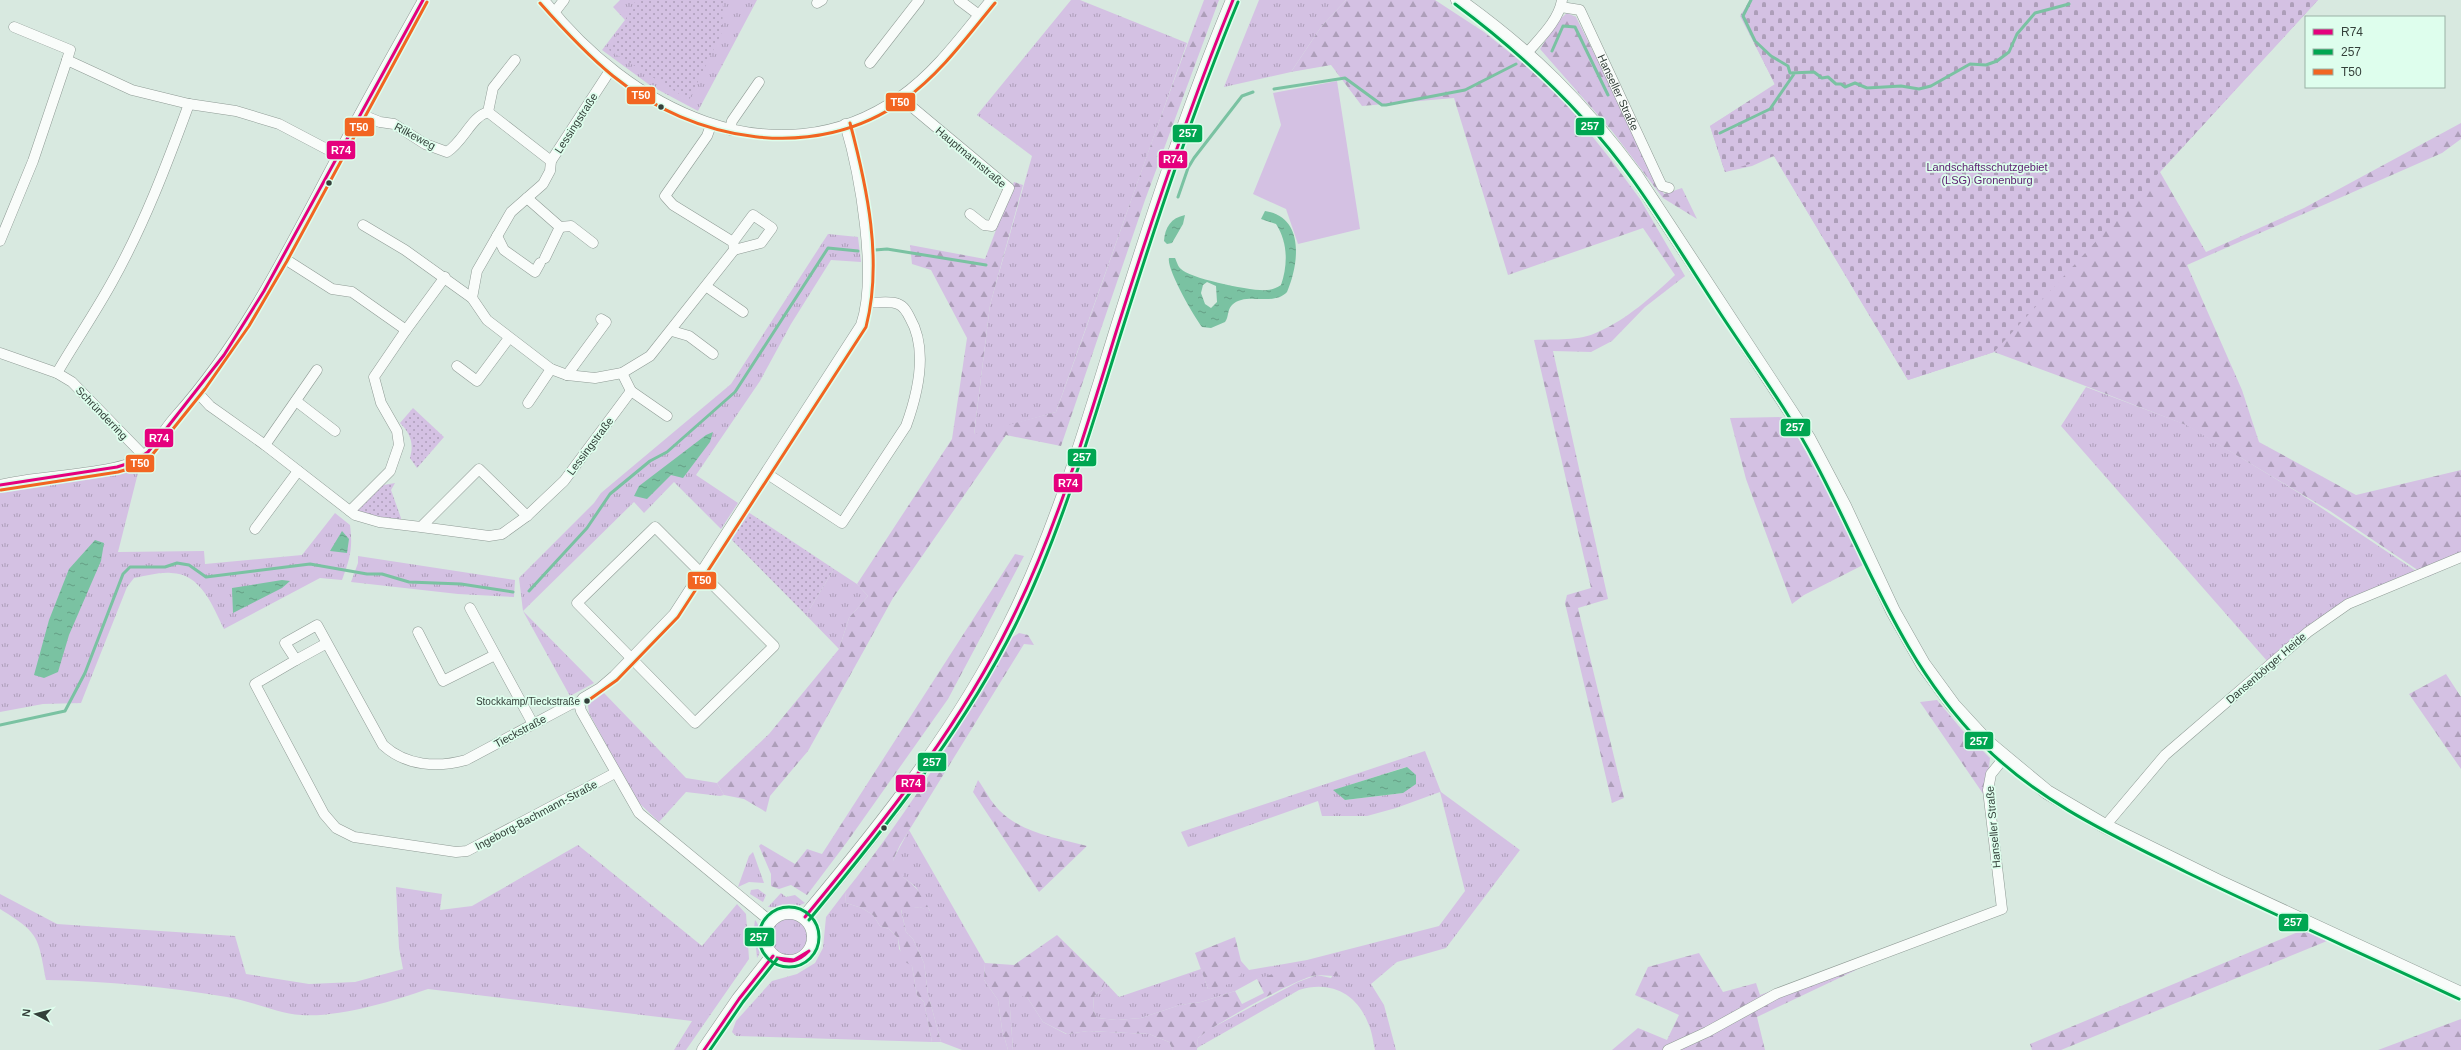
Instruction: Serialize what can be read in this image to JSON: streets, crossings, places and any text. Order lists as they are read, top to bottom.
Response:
{
  "streets": {
    "street": [
      "Hanseller Straße",
      "Lessingstraße",
      "Rilkeweg",
      "Hauptmannstraße",
      "Schründerring",
      "Dansenbörger Heide",
      "Tieckstraße",
      "Ingeborg-Bachmann-Straße"
    ]
  },
  "crossings": [
    ["Tieckstraße", "Ingeborg-Bachmann-Straße"]
  ],
  "parks": ["Landschaftsschutzgebiet (LSG) Gronenburg"],
  "places": ["Stockkamp/Tieckstraße"],
  "lines": ["transit line R74", "transit line 257", "transit line T50"],
  "legend": ["R74", "257", "T50"],
  "north": "left"
}
